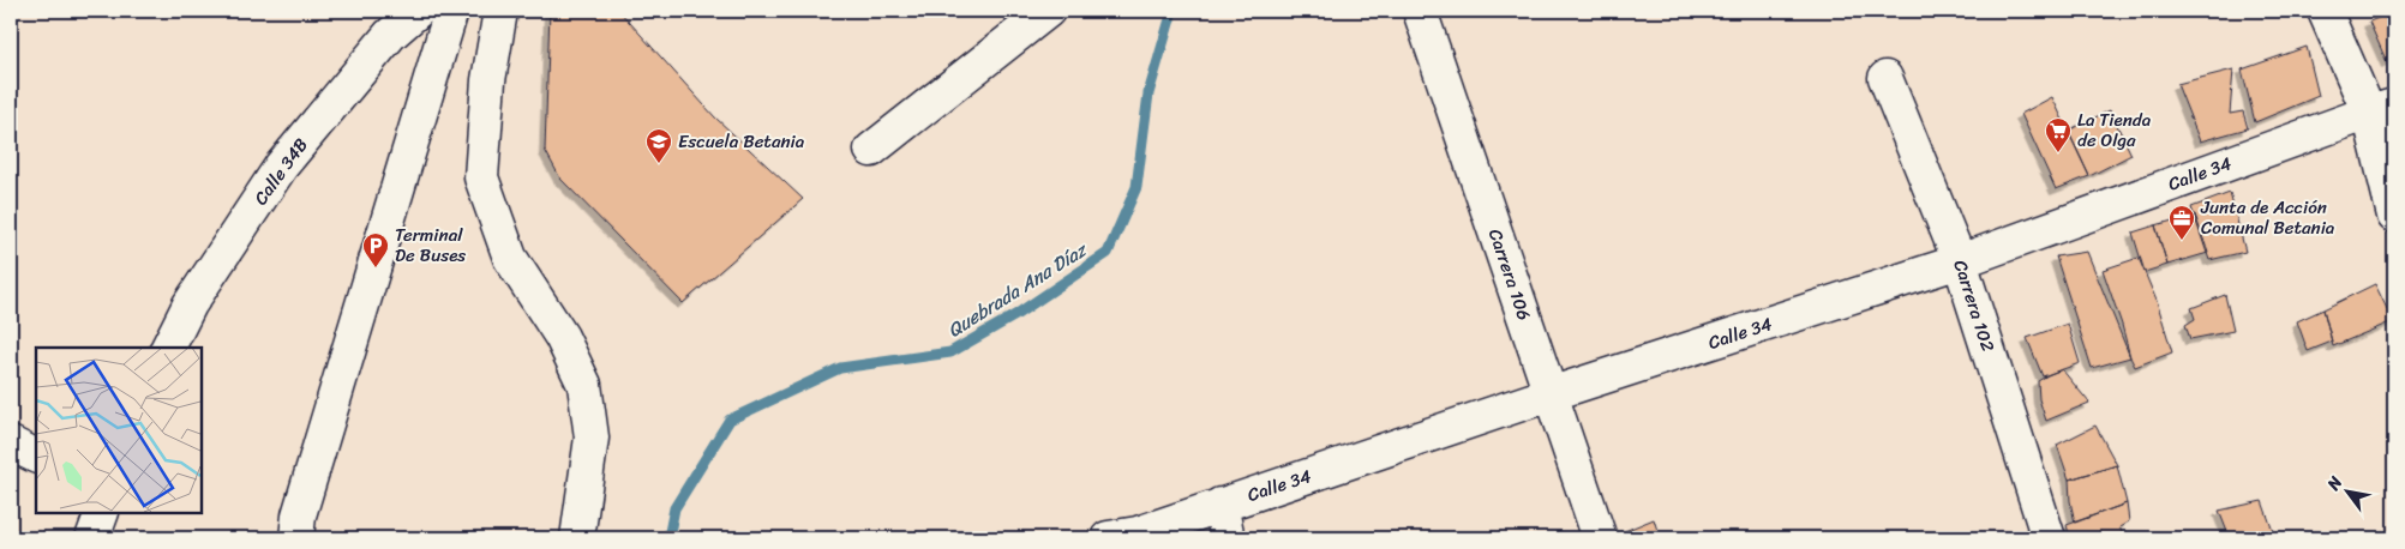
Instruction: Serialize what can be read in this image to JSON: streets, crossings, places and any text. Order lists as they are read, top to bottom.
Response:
{
  "streets": {
    "street": [
      "Calle 34B",
      "Calle 34",
      "Carrera 106",
      "Carrera 102"
    ]
  },
  "crossings": [
    ["Calle 34", "Carrera 106"],
    ["Calle 34", "Carrera 102"]
  ],
  "water": ["Quebrada Ana Díaz"],
  "places": {
    "supermarket": ["La Tienda de Olga"],
    "school or university": ["Escuela Betania"],
    "office": ["Junta de Acción Comunal Betania"],
    "parking": ["Terminal De Buses"]
  },
  "north": "top left"
}
